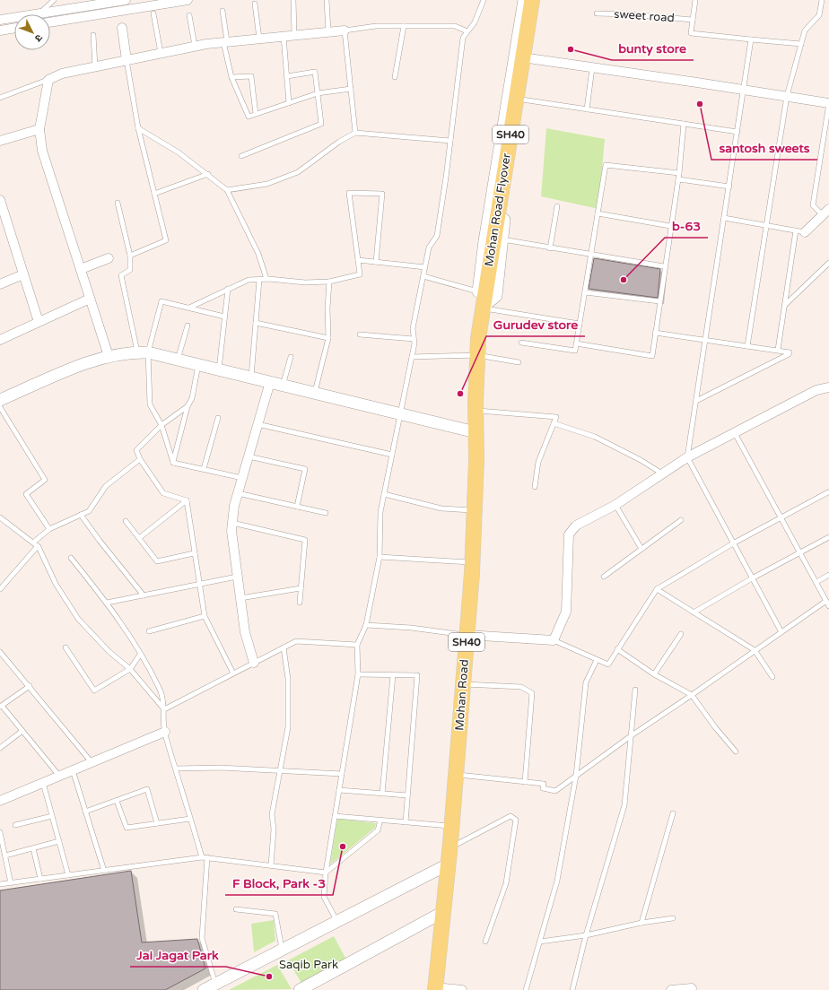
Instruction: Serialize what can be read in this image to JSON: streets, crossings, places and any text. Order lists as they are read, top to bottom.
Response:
{
  "streets": {
    "main road": ["SH40", "Mohan Road Flyover", "Mohan Road"],
    "lane": ["sweet road"]
  },
  "crossings": [
    ["Mohan Road Flyover", "Mohan Road"]
  ],
  "parks": ["Saqib Park"],
  "places": [
    "bunty store",
    "santosh sweets",
    "b-63",
    "Gurudev store",
    "F Block, Park -3",
    "Jai Jagat Park"
  ],
  "north": "bottom right"
}
